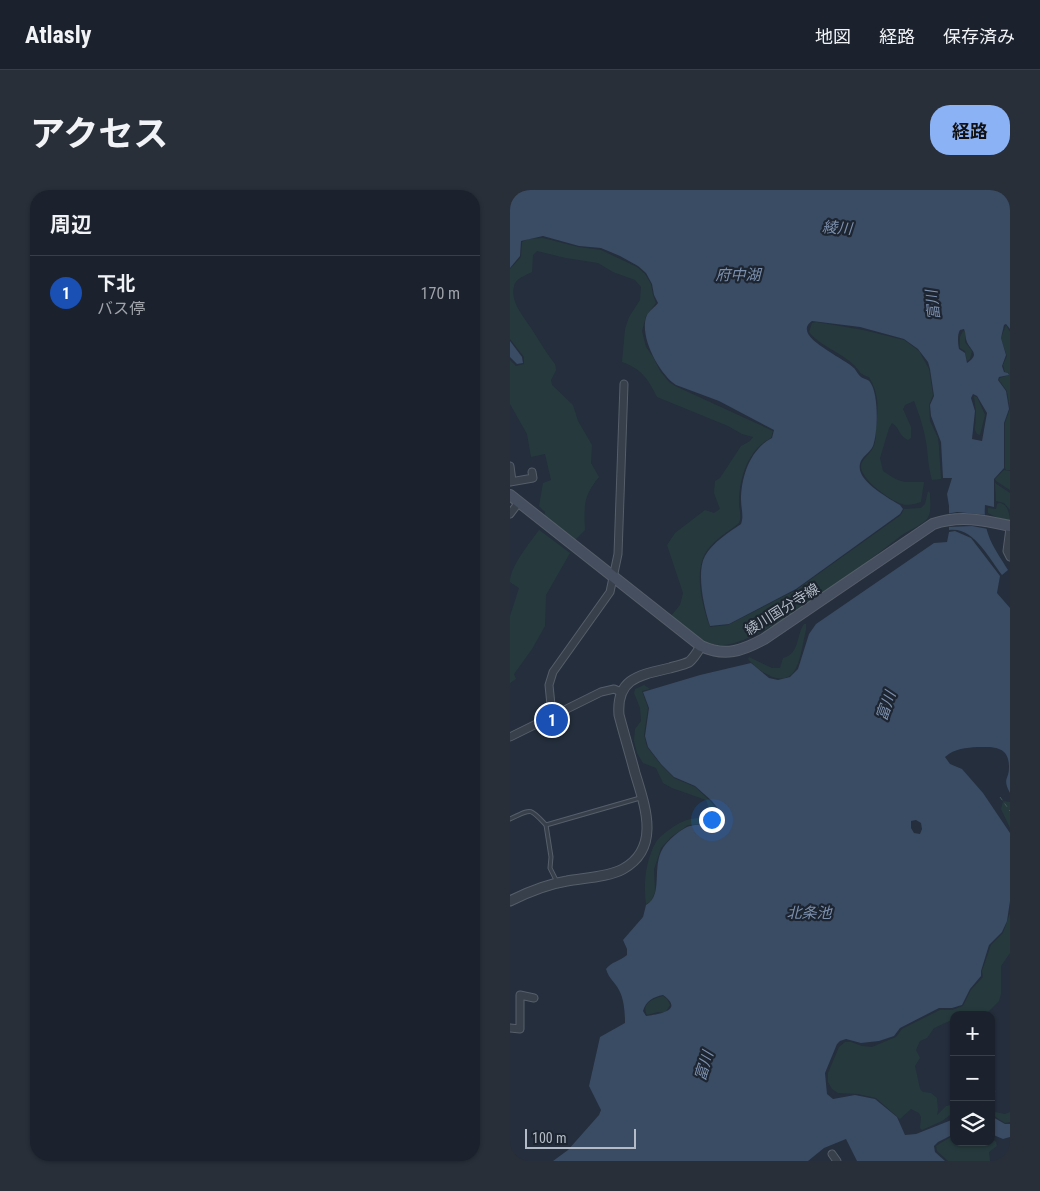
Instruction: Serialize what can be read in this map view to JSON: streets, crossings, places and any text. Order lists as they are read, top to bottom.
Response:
{
  "streets": {
    "main road": ["綾川国分寺線"]
  },
  "water": [
    "綾川",
    "府中湖",
    "富川",
    "北条池"
  ],
  "scale_bar": "100 m",
  "page": {
    "header": "Atlasly",
    "nav": ["地図", "経路", "保存済み"],
    "title": "アクセス",
    "buttons": "経路",
    "heading": "周辺",
    "list": [
      {
        "mark": "1",
        "name": "下北",
        "note": "バス停",
        "value": "170 m"
      }
    ],
    "pins": "1",
    "map_buttons": ["+", "−"],
    "scale": "100 m"
  }
}
